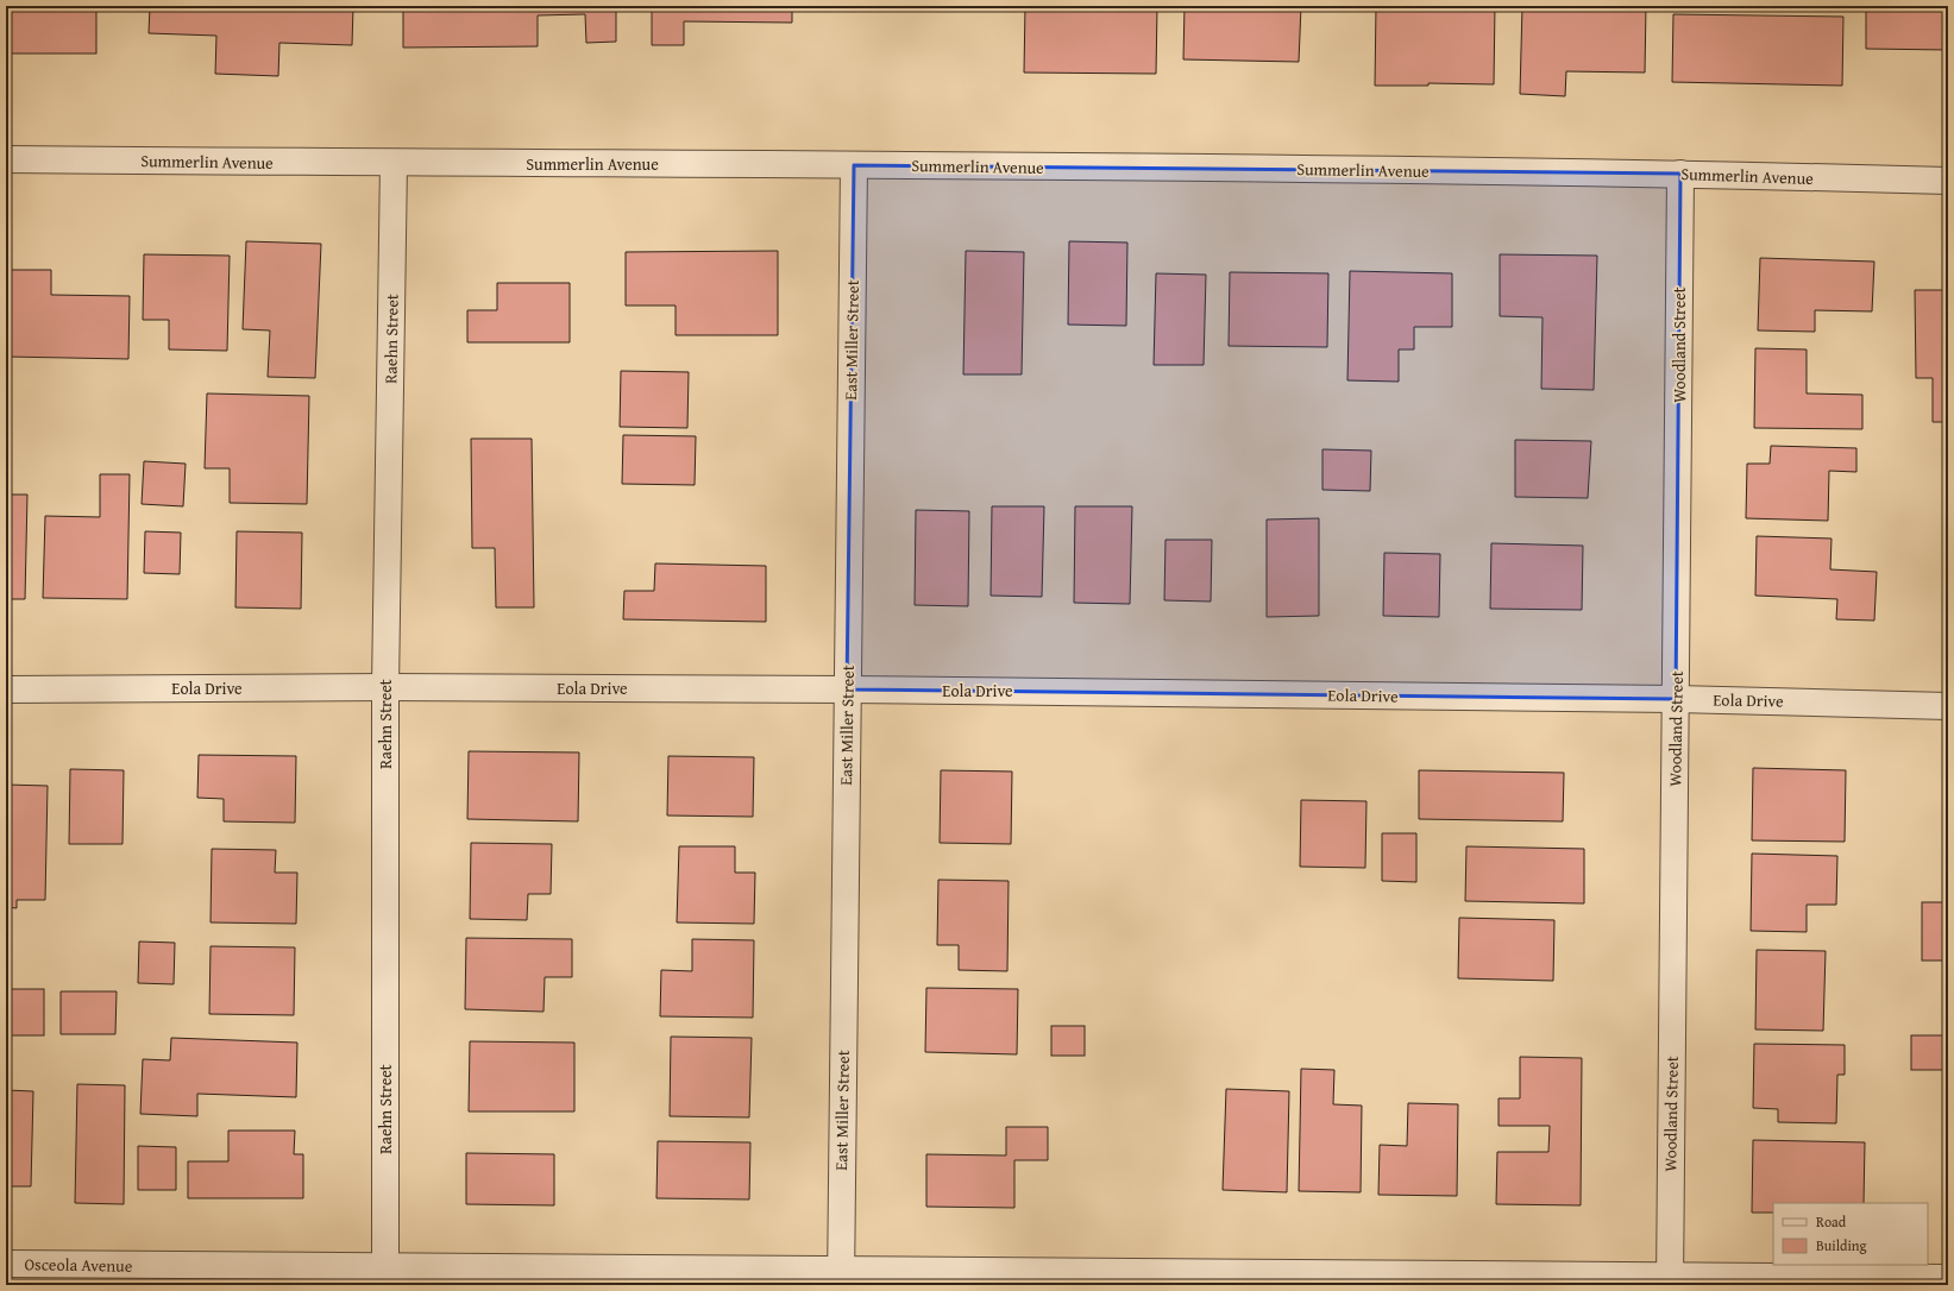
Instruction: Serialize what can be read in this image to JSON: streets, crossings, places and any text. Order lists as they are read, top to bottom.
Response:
{
  "streets": {
    "street": [
      "Summerlin Avenue",
      "Raehn Street",
      "East Miller Street",
      "Woodland Street",
      "Eola Drive",
      "Osceola Avenue"
    ]
  },
  "crossings": [
    ["Summerlin Avenue", "Raehn Street"],
    ["Summerlin Avenue", "East Miller Street"],
    ["Summerlin Avenue", "Woodland Street"],
    ["Raehn Street", "Eola Drive"],
    ["Raehn Street", "Osceola Avenue"],
    ["East Miller Street", "Eola Drive"],
    ["East Miller Street", "Osceola Avenue"],
    ["Woodland Street", "Eola Drive"],
    ["Woodland Street", "Osceola Avenue"]
  ],
  "legend": ["Road", "Building"]
}
